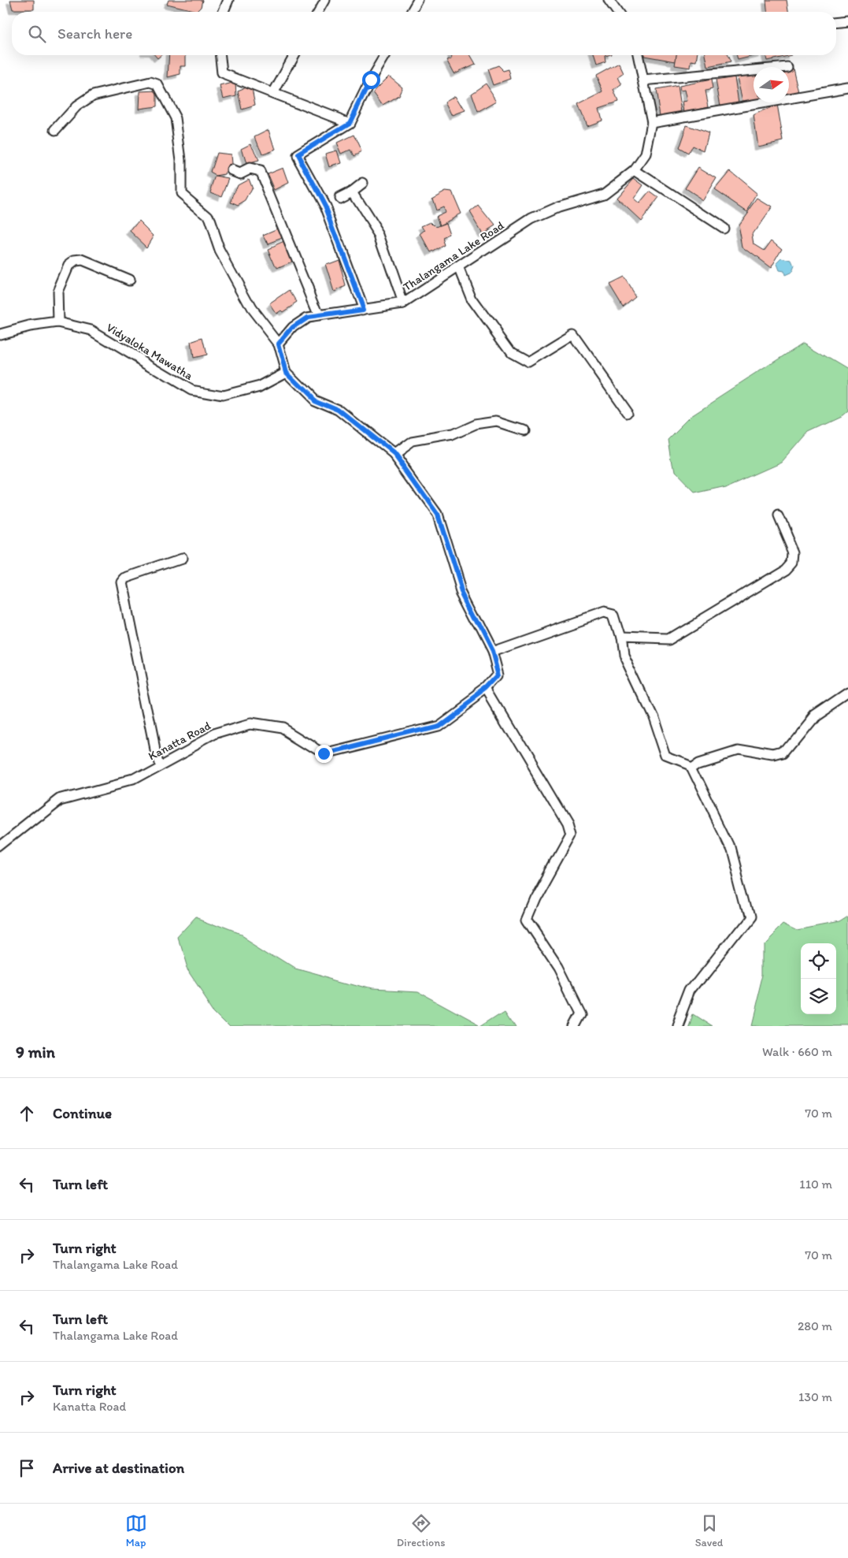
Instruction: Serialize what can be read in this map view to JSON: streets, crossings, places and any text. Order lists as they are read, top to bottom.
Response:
{
  "streets": {
    "street": ["Thalangama Lake Road", "Vidyaloka Mawatha", "Kanatta Road"]
  },
  "north": "right",
  "page": {
    "search": "Search here",
    "heading": ["9 min", "Walk · 660 m"],
    "list": [
      ["Continue", "70 m"],
      ["Turn left", "110 m"],
      ["Turn right", "Thalangama Lake Road", "70 m"],
      ["Turn left", "Thalangama Lake Road", "280 m"],
      ["Turn right", "Kanatta Road", "130 m"],
      "Arrive at destination"
    ],
    "nav": ["Map", "Directions", "Saved"]
  }
}
